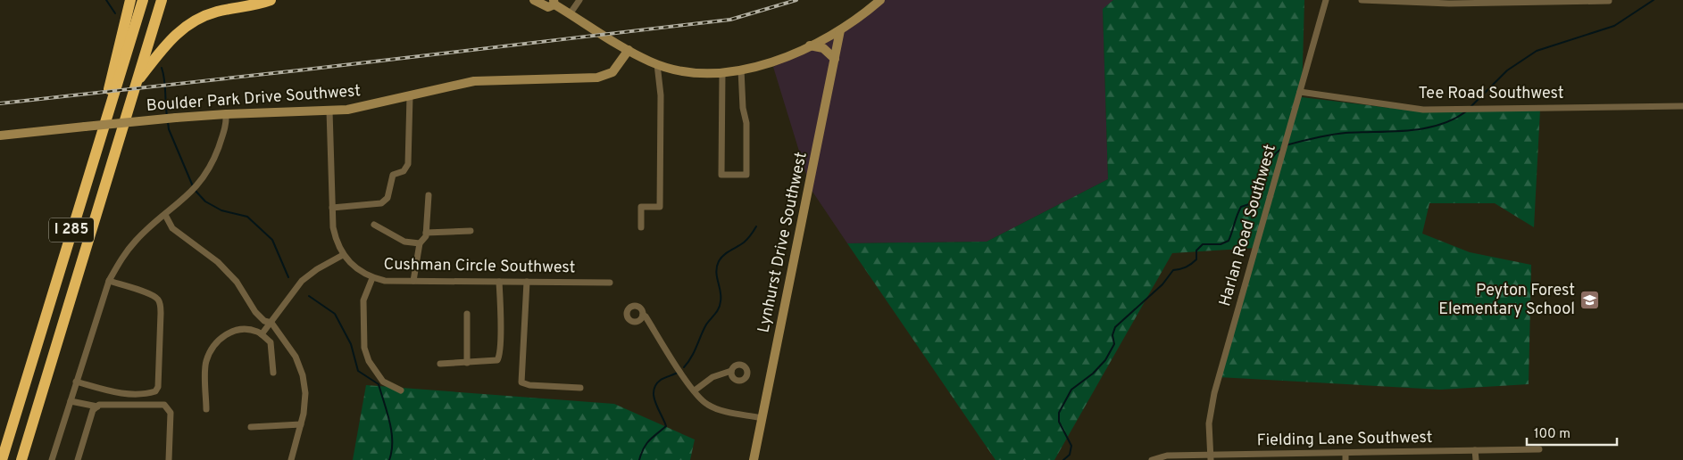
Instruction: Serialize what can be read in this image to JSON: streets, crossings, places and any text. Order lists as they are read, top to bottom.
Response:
{
  "streets": {
    "highway": ["I 285"],
    "street": [
      "Tee Road Southwest",
      "Boulder Park Drive Southwest",
      "Harlan Road Southwest",
      "Lynhurst Drive Southwest",
      "Cushman Circle Southwest",
      "Fielding Lane Southwest"
    ]
  },
  "crossings": [
    ["Tee Road Southwest", "Harlan Road Southwest"],
    ["Boulder Park Drive Southwest", "Cushman Circle Southwest"],
    ["Harlan Road Southwest", "Fielding Lane Southwest"]
  ],
  "places": {
    "school or university": ["Peyton Forest Elementary School"]
  },
  "scale_bar": "100 m"
}
